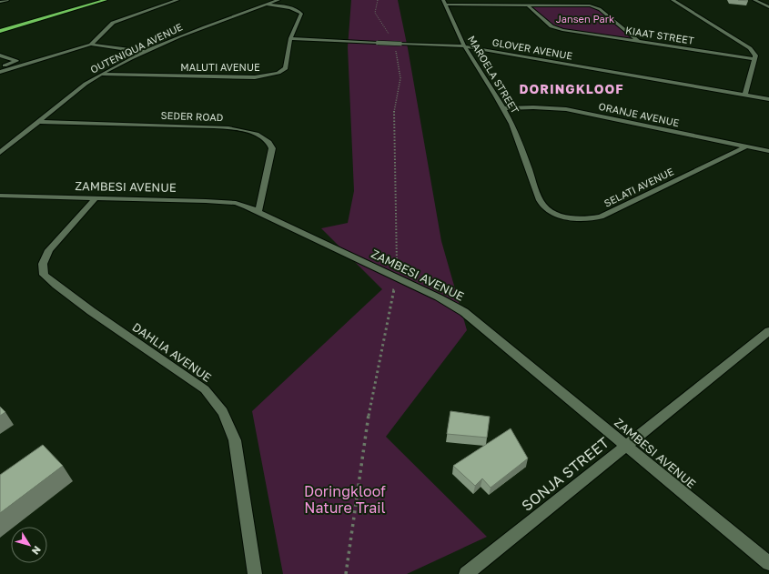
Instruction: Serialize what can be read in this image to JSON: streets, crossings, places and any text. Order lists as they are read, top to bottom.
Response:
{
  "streets": {
    "street": [
      "KIAAT STREET",
      "OUTENIQUA AVENUE",
      "GLOVER AVENUE",
      "MALUTI AVENUE",
      "MAROELA STREET",
      "ORANJE AVENUE",
      "SEDER ROAD",
      "ZAMBESI AVENUE",
      "SELATI AVENUE",
      "DAHLIA AVENUE",
      "SONJA STREET"
    ]
  },
  "crossings": [
    ["OUTENIQUA AVENUE", "MALUTI AVENUE"],
    ["OUTENIQUA AVENUE", "SEDER ROAD"],
    ["GLOVER AVENUE", "MALUTI AVENUE"],
    ["GLOVER AVENUE", "MAROELA STREET"],
    ["MAROELA STREET", "ORANJE AVENUE"],
    ["MAROELA STREET", "SELATI AVENUE"],
    ["ORANJE AVENUE", "SELATI AVENUE"],
    ["SEDER ROAD", "ZAMBESI AVENUE"],
    ["ZAMBESI AVENUE", "DAHLIA AVENUE"],
    ["ZAMBESI AVENUE", "SONJA STREET"]
  ],
  "districts": ["DORINGKLOOF"],
  "parks": ["Jansen Park", "Doringkloof Nature Trail"],
  "north": "bottom right"
}
